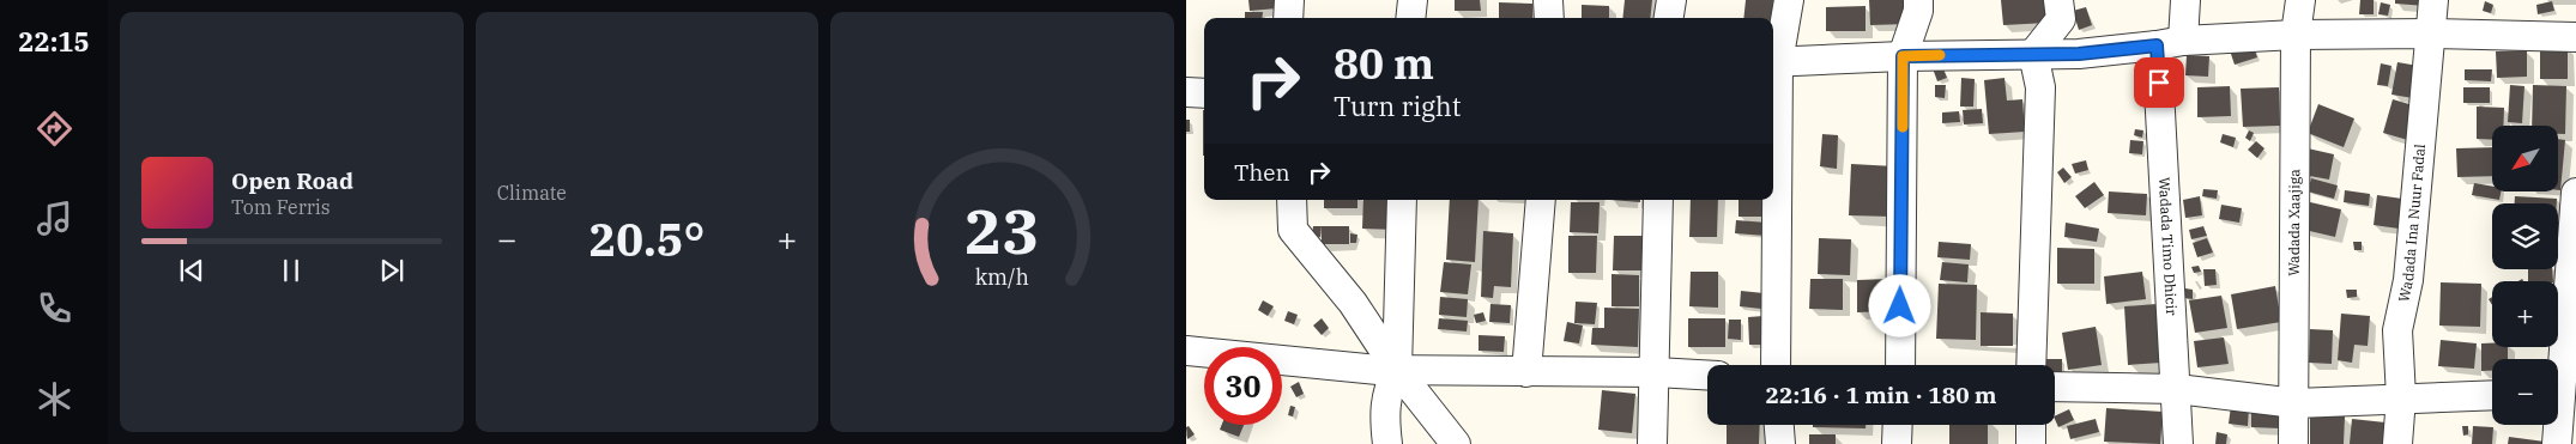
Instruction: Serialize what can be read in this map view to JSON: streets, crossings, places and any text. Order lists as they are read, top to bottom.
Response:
{
  "streets": {
    "street": ["Wadada Xaajiga", "Wadada Ina Nuur Fadal", "Wadada Timo Dhicir"]
  },
  "north": "bottom left",
  "page": {
    "tabs": "22:15",
    "tile": "Climate",
    "turn": ["80 m", "Turn right"],
    "map_buttons": ["+", "−"],
    "then": "Then",
    "song": ["Open Road", "Tom Ferris"],
    "heat": ["−", "20.5°", "+"],
    "limit": "30",
    "trip": "22:16 · 1 min · 180 m",
    "gauge": ["23", "km/h"]
  }
}
